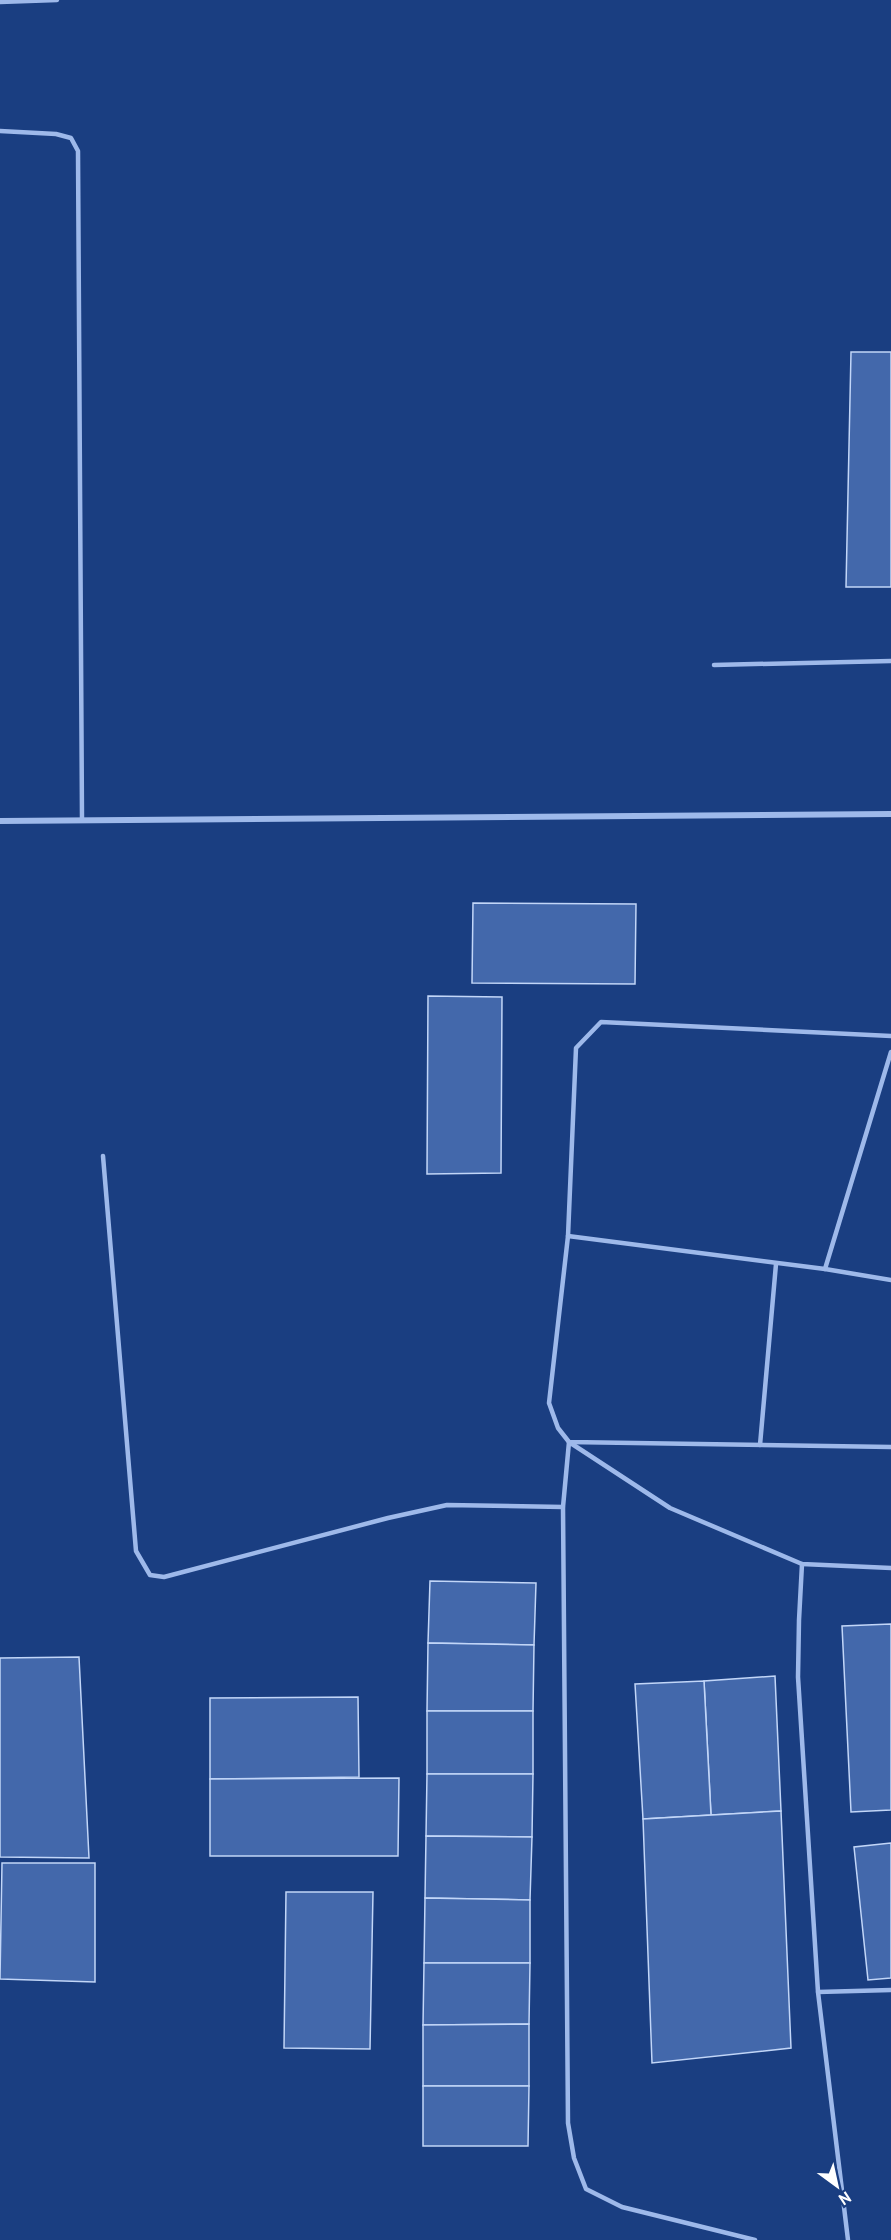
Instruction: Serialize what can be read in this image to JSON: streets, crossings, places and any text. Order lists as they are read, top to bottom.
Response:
{
  "north": "bottom right"
}
